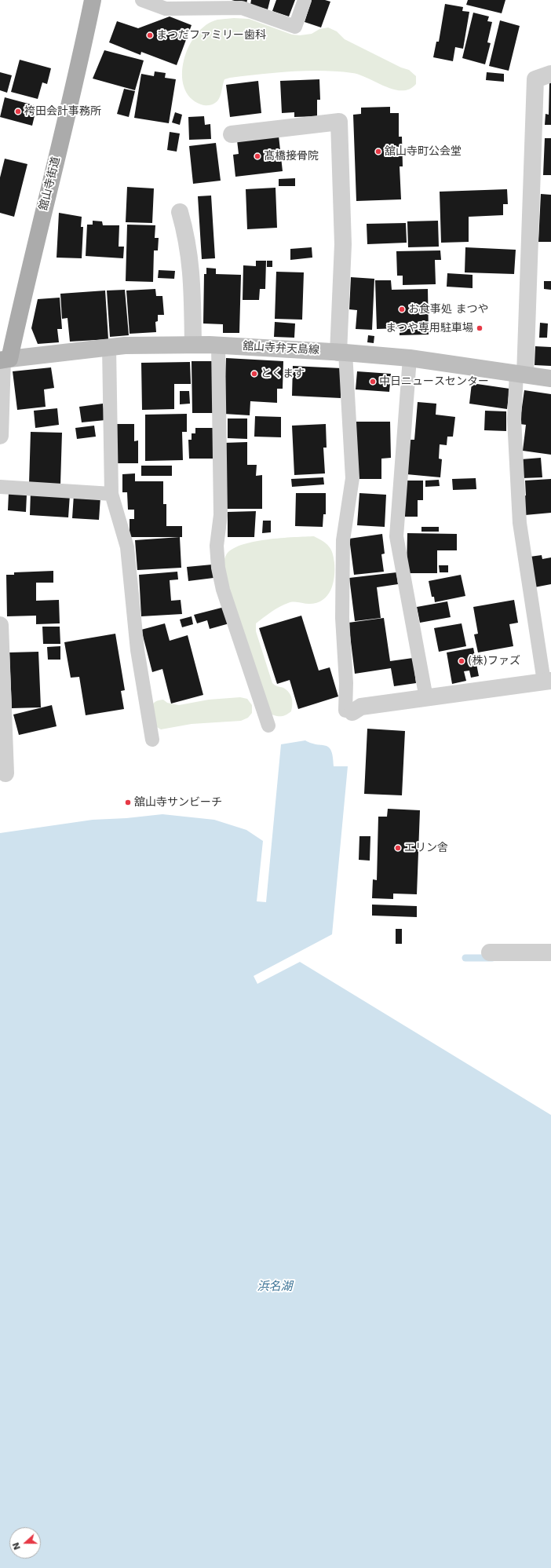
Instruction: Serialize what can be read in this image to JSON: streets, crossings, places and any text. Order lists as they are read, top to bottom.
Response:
{
  "streets": {
    "main road": ["舘山寺街道", "舘山寺弁天島線"]
  },
  "crossings": [
    ["舘山寺街道", "舘山寺弁天島線"]
  ],
  "water": ["浜名湖"],
  "places": [
    "まつだファミリー歯科",
    "袴田会計事務所",
    "舘山寺町公会堂",
    "髙橋接骨院",
    "お食事処 まつや",
    "まつや専用駐車場",
    "とくます",
    "中日ニュースセンター",
    "(株)ファズ",
    "舘山寺サンビーチ",
    "エリン舎"
  ],
  "north": "left"
}
